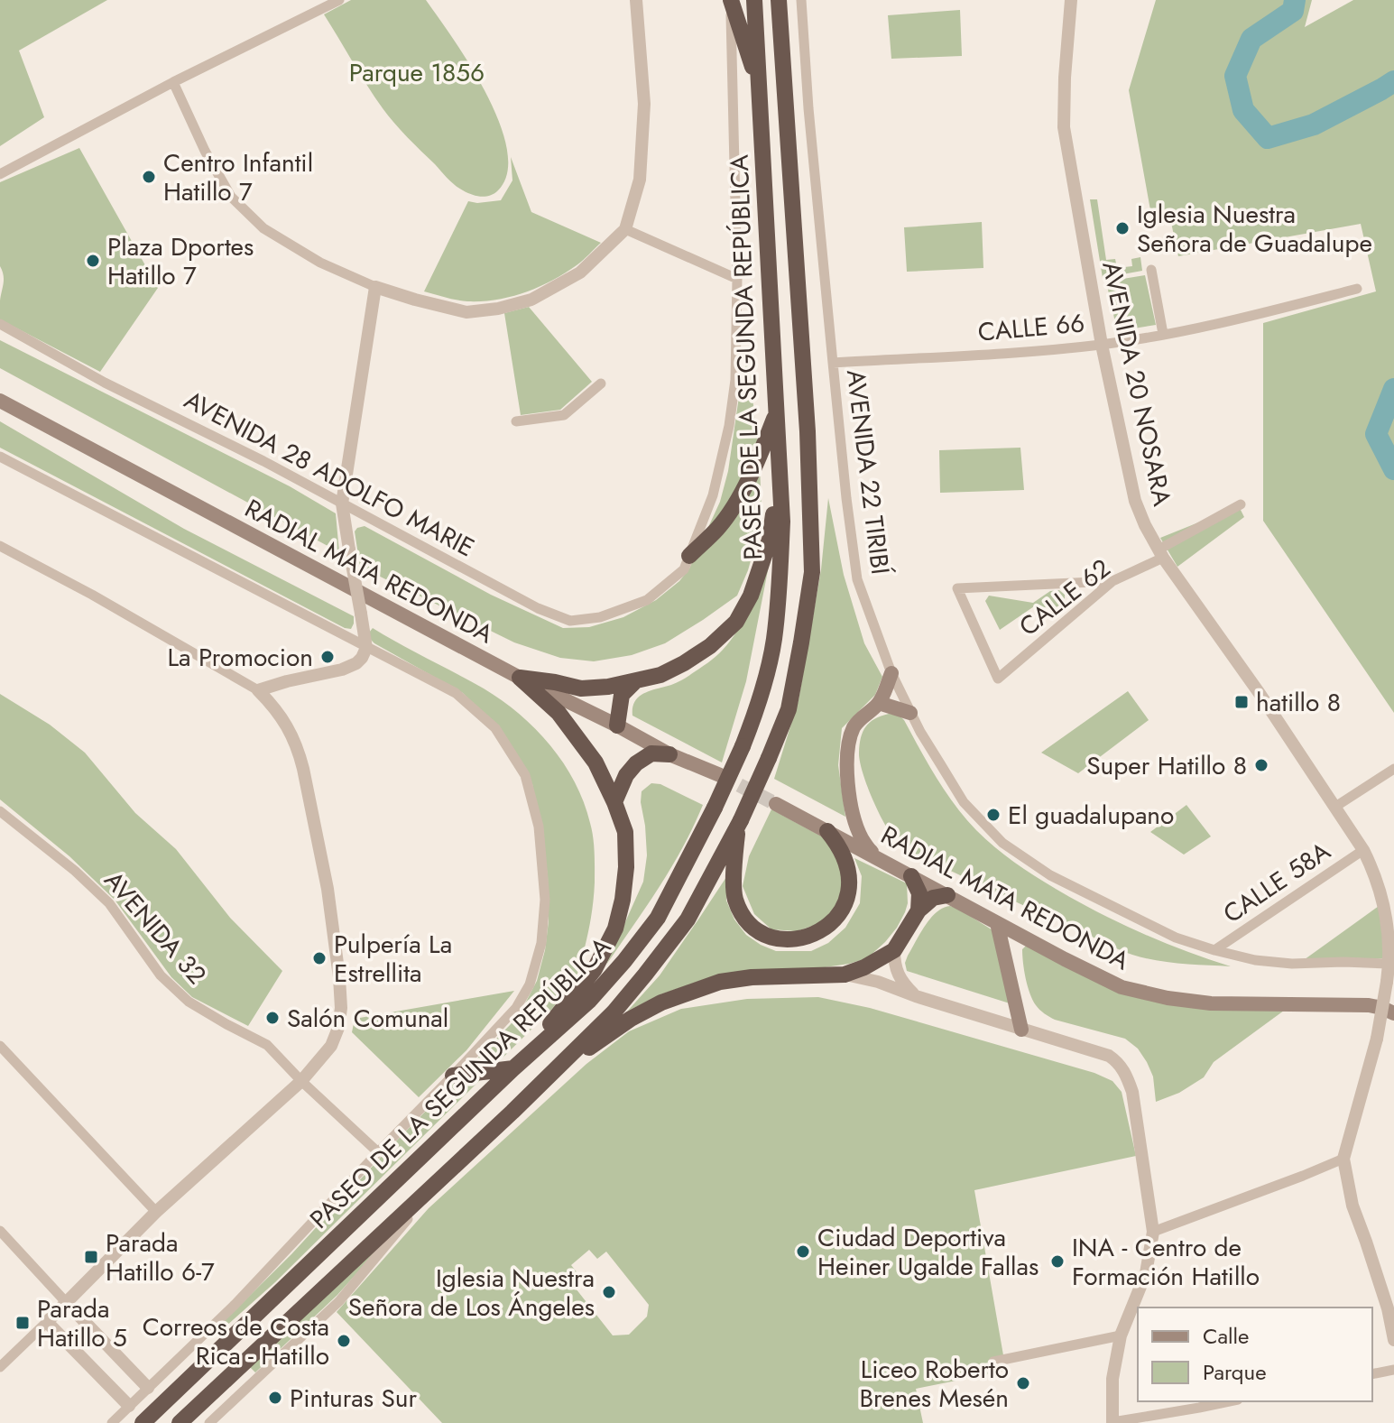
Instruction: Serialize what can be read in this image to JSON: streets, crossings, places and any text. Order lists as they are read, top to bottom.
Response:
{
  "streets": {
    "highway": ["PASEO DE LA SEGUNDA REPÚBLICA"],
    "main road": ["RADIAL MATA REDONDA"],
    "street": [
      "CALLE 66",
      "AVENIDA 20 NOSARA",
      "AVENIDA 22 TIRIBÍ",
      "AVENIDA 28 ADOLFO MARIE",
      "CALLE 62",
      "CALLE 58A",
      "AVENIDA 32"
    ]
  },
  "crossings": [
    ["CALLE 66", "AVENIDA 20 NOSARA"],
    ["CALLE 66", "AVENIDA 22 TIRIBÍ"],
    ["AVENIDA 20 NOSARA", "CALLE 62"],
    ["AVENIDA 20 NOSARA", "CALLE 58A"],
    ["AVENIDA 22 TIRIBÍ", "CALLE 58A"]
  ],
  "parks": ["Parque 1856"],
  "places": {
    "other": [
      "Centro Infantil Hatillo 7",
      "Iglesia Nuestra Señora de Guadalupe",
      "Plaza Dportes Hatillo 7",
      "La Promocion",
      "Super Hatillo 8",
      "El guadalupano",
      "Pulpería La Estrellita",
      "Salón Comunal",
      "Ciudad Deportiva Heiner Ugalde Fallas",
      "INA - Centro de Formación Hatillo",
      "Iglesia Nuestra Señora de Los Ángeles",
      "Correos de Costa Rica - Hatillo",
      "Liceo Roberto Brenes Mesén",
      "Pinturas Sur"
    ],
    "transit": ["hatillo 8", "Parada Hatillo 6-7", "Parada Hatillo 5"]
  },
  "legend": ["Calle", "Parque"]
}
